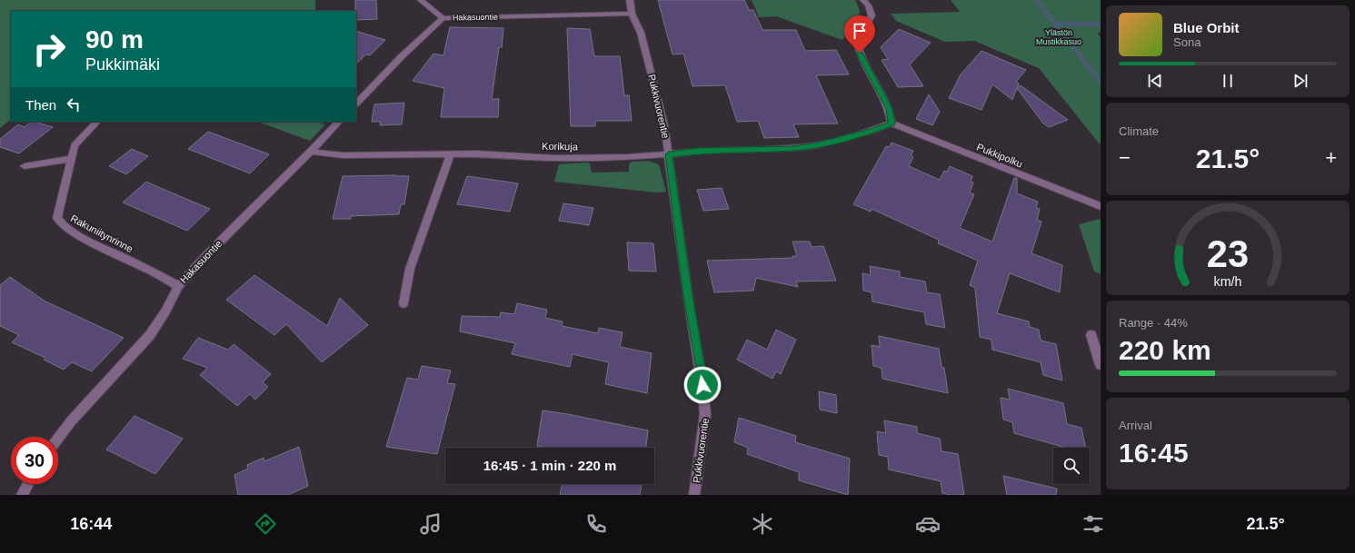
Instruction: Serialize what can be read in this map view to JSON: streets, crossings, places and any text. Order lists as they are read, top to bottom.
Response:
{
  "streets": {
    "street": [
      "Hakasuontie",
      "Pukkivuorentie",
      "Korikuja",
      "Pukkipolku",
      "Rakuniitynrinne"
    ]
  },
  "crossings": [
    ["Hakasuontie", "Pukkivuorentie"],
    ["Hakasuontie", "Korikuja"],
    ["Hakasuontie", "Rakuniitynrinne"],
    ["Pukkivuorentie", "Korikuja"],
    ["Korikuja", "Pukkipolku"]
  ],
  "parks": ["Ylästön Mustikkasuo"],
  "page": {
    "turn": ["90 m", "Pukkimäki"],
    "song": ["Blue Orbit", "Sona"],
    "then": "Then",
    "tile": [
      "Climate",
      ["Range · 44%", "220 km"],
      ["Arrival", "16:45"]
    ],
    "heat": ["−", "21.5°", "+"],
    "limit": "30",
    "trip": "16:45 · 1 min · 220 m",
    "tabs": ["16:44", "21.5°"],
    "gauge": ["23", "km/h"]
  }
}
